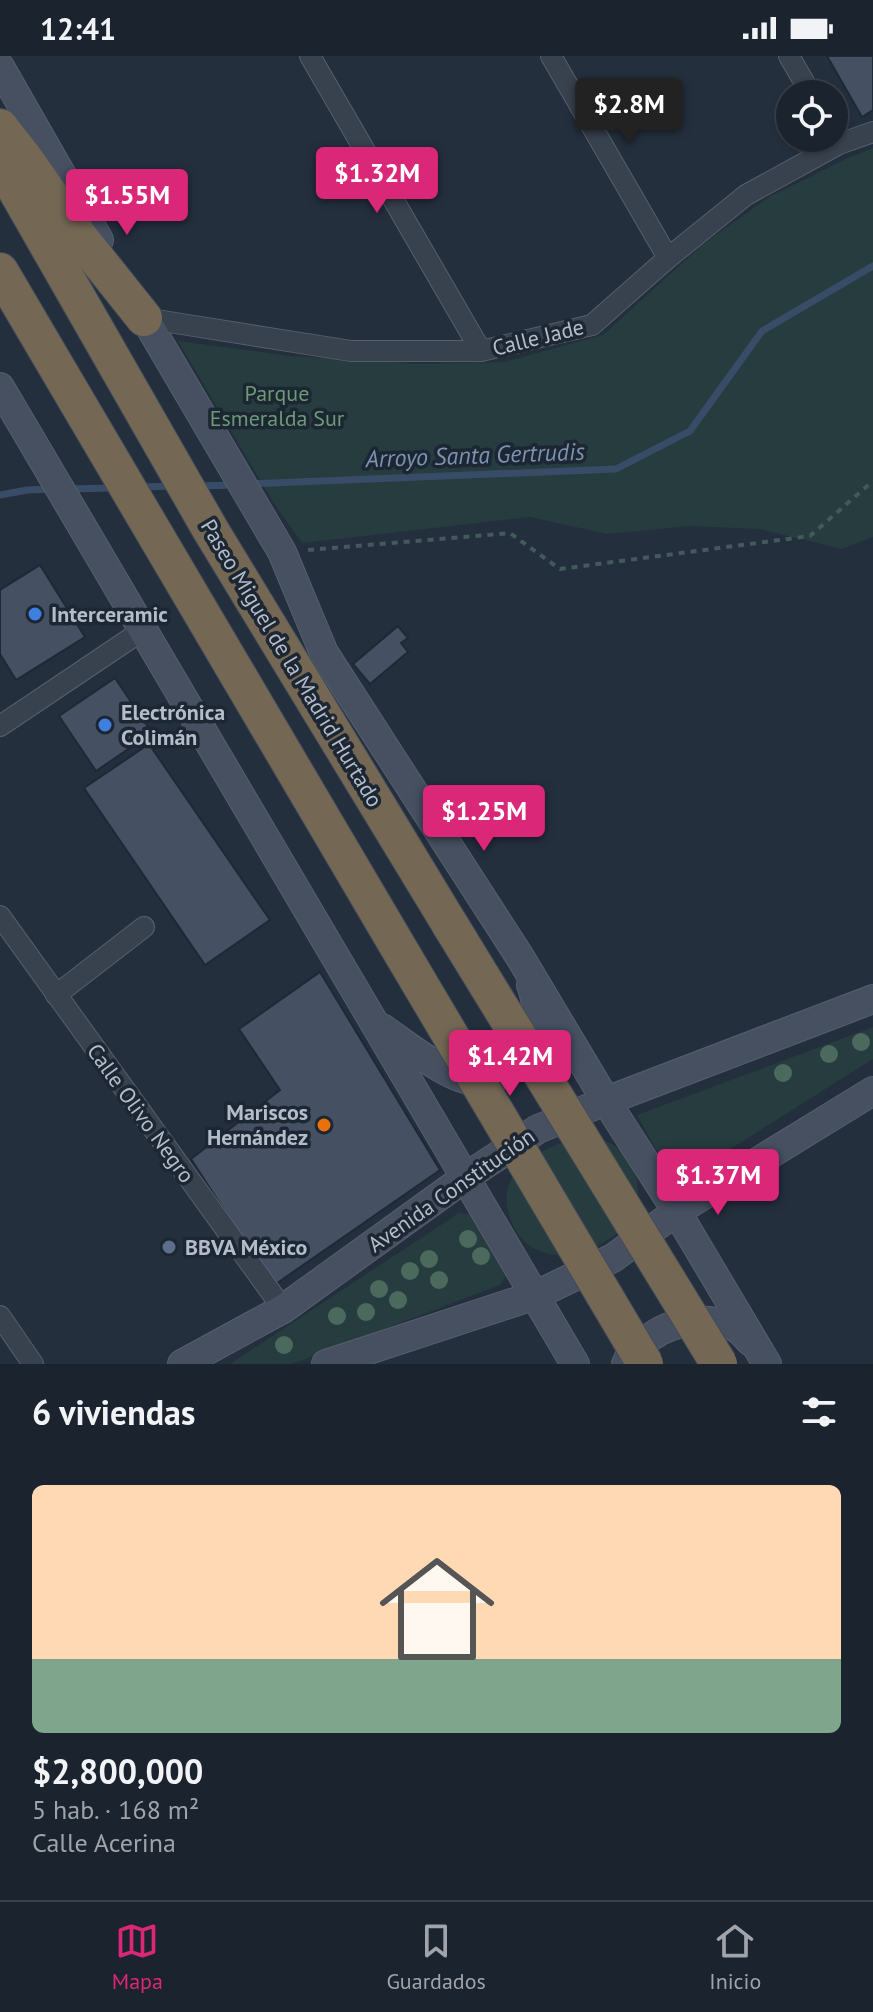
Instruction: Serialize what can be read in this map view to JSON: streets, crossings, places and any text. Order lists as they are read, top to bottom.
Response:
{
  "streets": {
    "highway": ["Paseo Miguel de la Madrid Hurtado"],
    "street": ["Calle Jade", "Calle Olivo Negro", "Avenida Constitución"]
  },
  "crossings": [
    ["Calle Olivo Negro", "Avenida Constitución"]
  ],
  "water": ["Arroyo Santa Gertrudis"],
  "parks": ["Parque Esmeralda Sur"],
  "places": [
    "Interceramic",
    "Electrónica Colimán",
    "Mariscos Hernández",
    "BBVA México"
  ],
  "page": {
    "status": "12:41",
    "price": [
      "$2.8M",
      "$1.32M",
      "$1.55M",
      "$1.25M",
      "$1.42M",
      "$1.37M"
    ],
    "heading": "6 viviendas",
    "list": [
      {
        "name": "$2,800,000",
        "note": "5 hab. · 168 m² · Calle Acerina"
      }
    ],
    "tabs": ["Mapa", "Guardados", "Inicio"]
  }
}
